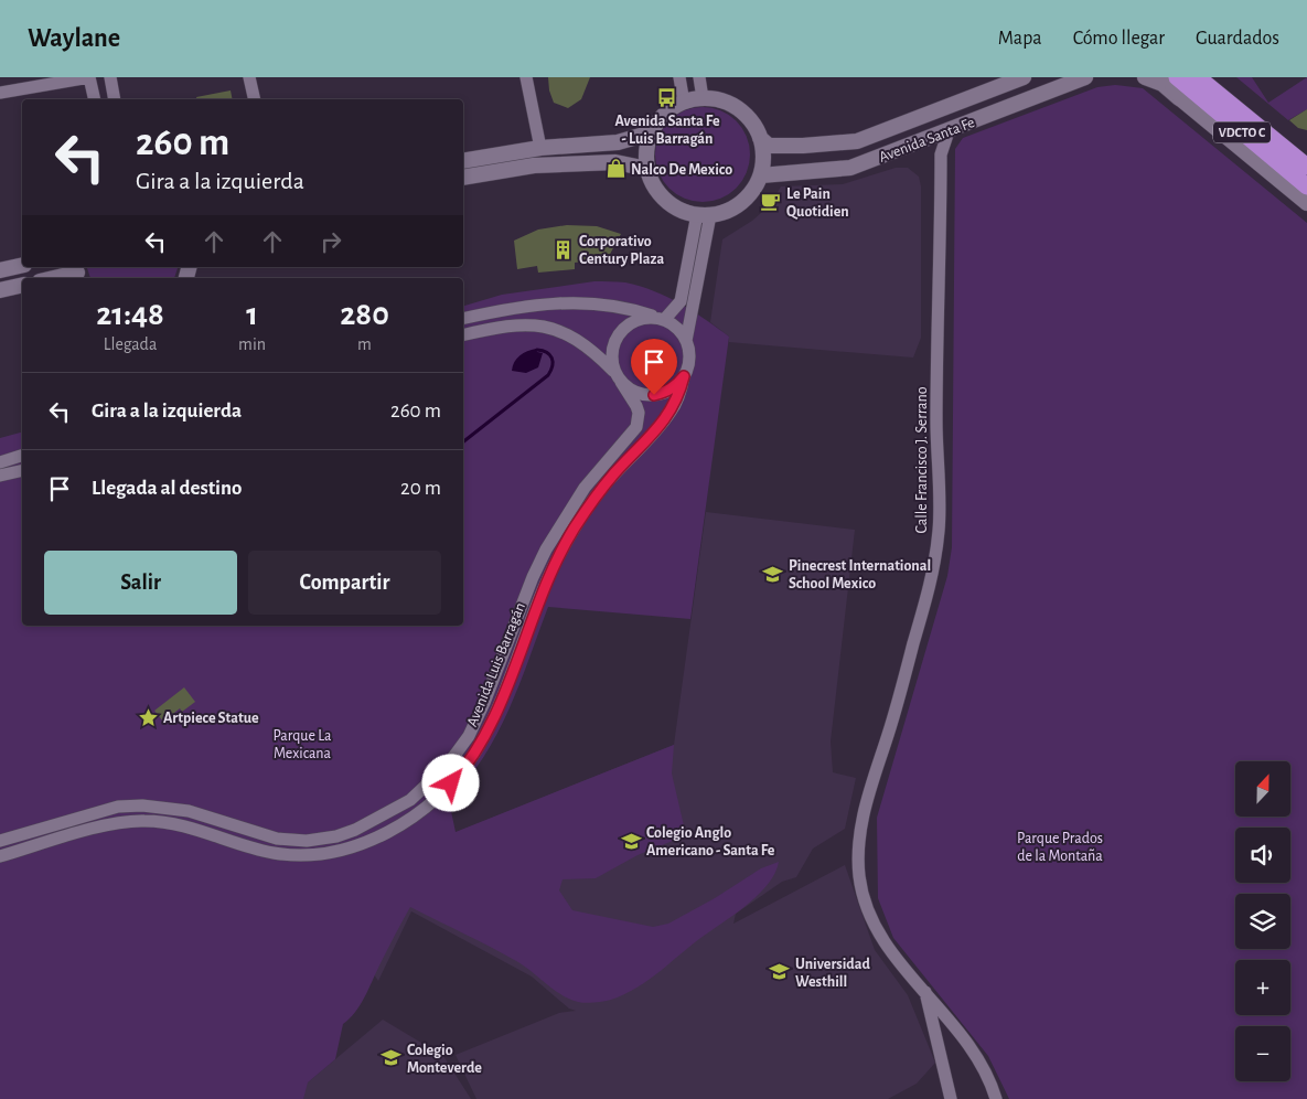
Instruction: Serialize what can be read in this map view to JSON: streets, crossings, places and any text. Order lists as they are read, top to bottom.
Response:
{
  "streets": {
    "highway": ["VDCTO C"],
    "street": ["Avenida Santa Fe", "Calle Francisco J. Serrano", "Avenida Luis Barragán"]
  },
  "crossings": [
    ["Avenida Santa Fe", "Calle Francisco J. Serrano"]
  ],
  "parks": ["Parque La Mexicana", "Parque Prados de la Montaña"],
  "places": {
    "bus stop": ["Avenida Santa Fe - Luis Barragán"],
    "shop": ["Nalco De Mexico"],
    "cafe": ["Le Pain Quotidien"],
    "building": ["Corporativo Century Plaza"],
    "school or university": [
      "Pinecrest International School Mexico",
      "Colegio Anglo Americano - Santa Fe",
      "Universidad Westhill",
      "Colegio Monteverde"
    ],
    "place": ["Artpiece Statue"]
  },
  "north": "top",
  "page": {
    "header": "Waylane",
    "nav": ["Mapa", "Cómo llegar", "Guardados"],
    "turn": ["260 m", "Gira a la izquierda"],
    "eta": [
      "21:48",
      "Llegada",
      "1",
      "min",
      "280",
      "m"
    ],
    "list": [
      {
        "name": "Gira a la izquierda",
        "value": "260 m"
      },
      {
        "name": "Llegada al destino",
        "value": "20 m"
      }
    ],
    "buttons": ["Salir", "Compartir"],
    "map_buttons": ["+", "−"]
  }
}
